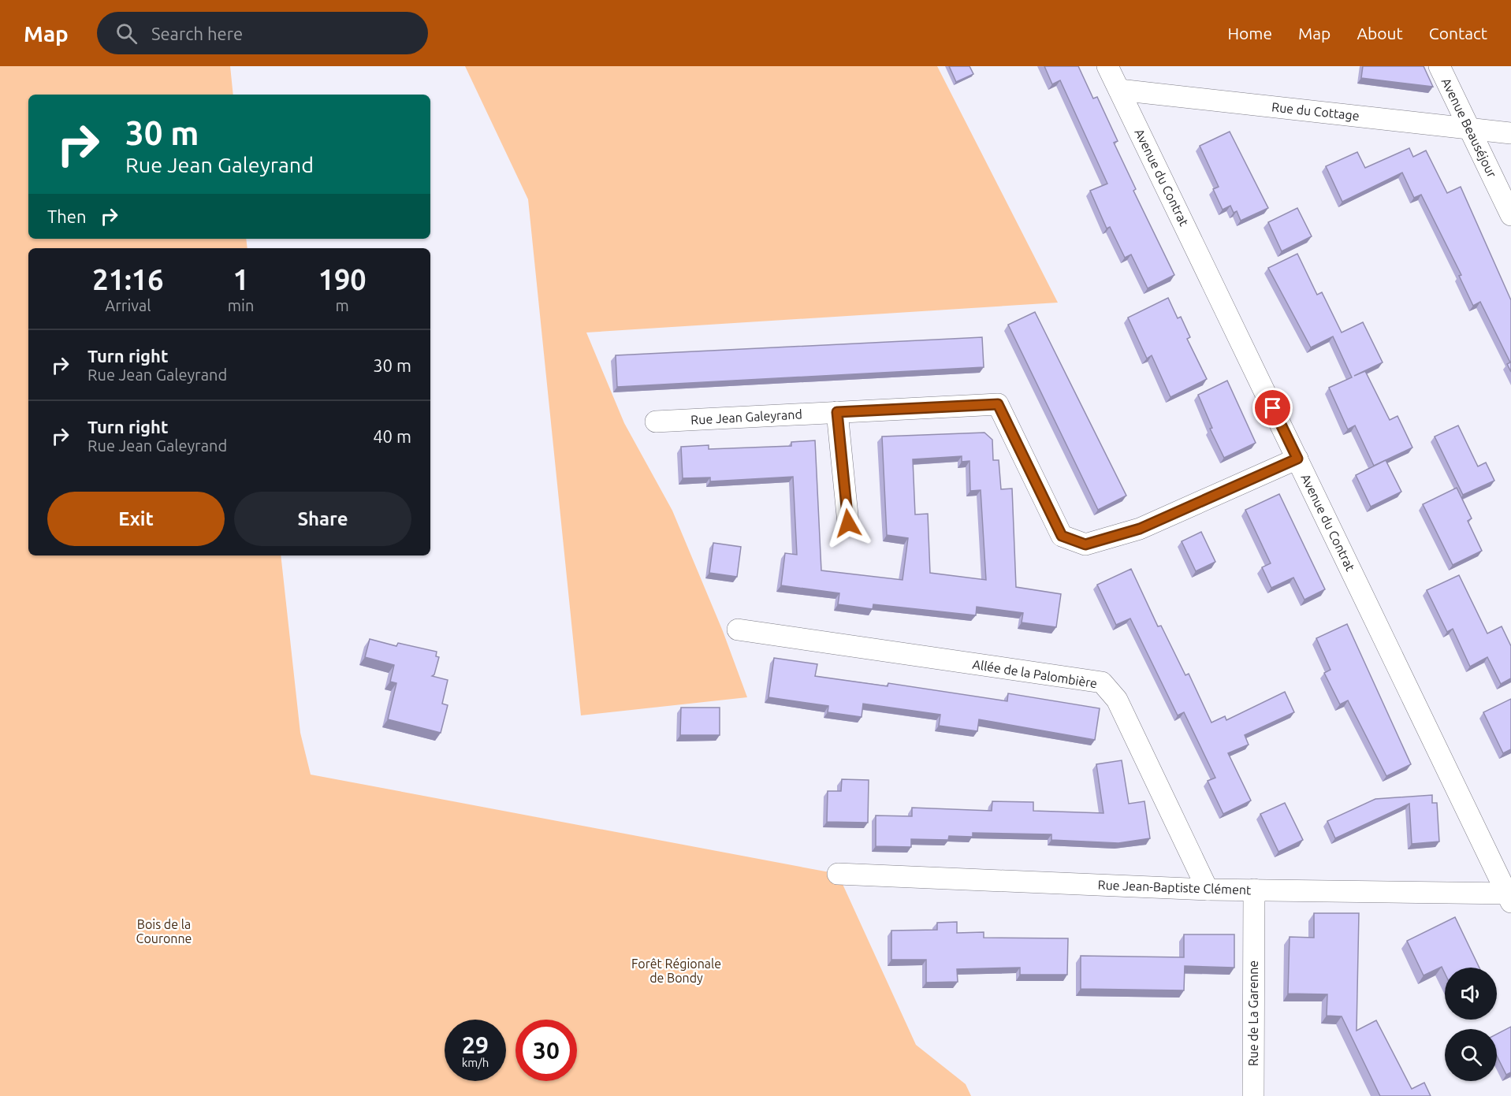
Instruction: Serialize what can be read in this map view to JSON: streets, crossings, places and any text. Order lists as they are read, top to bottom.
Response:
{
  "streets": {
    "street": [
      "Rue du Cottage",
      "Avenue Beauséjour",
      "Avenue du Contrat",
      "Rue Jean Galeyrand",
      "Allée de la Palombière",
      "Rue Jean-Baptiste Clément",
      "Rue de La Garenne"
    ]
  },
  "crossings": [
    ["Rue du Cottage", "Avenue Beauséjour"],
    ["Rue du Cottage", "Avenue du Contrat"],
    ["Avenue du Contrat", "Rue Jean Galeyrand"],
    ["Avenue du Contrat", "Rue Jean-Baptiste Clément"],
    ["Allée de la Palombière", "Rue Jean-Baptiste Clément"],
    ["Rue Jean-Baptiste Clément", "Rue de La Garenne"]
  ],
  "parks": ["Bois de la Couronne", "Forêt Régionale de Bondy"],
  "page": {
    "header": "Map",
    "search": "Search here",
    "nav": [
      "Home",
      "Map",
      "About",
      "Contact"
    ],
    "turn": ["30 m", "Rue Jean Galeyrand"],
    "then": "Then",
    "eta": [
      "21:16",
      "Arrival",
      "1",
      "min",
      "190",
      "m"
    ],
    "list": [
      {
        "name": "Turn right",
        "note": "Rue Jean Galeyrand",
        "value": "30 m"
      },
      {
        "name": "Turn right",
        "note": "Rue Jean Galeyrand",
        "value": "40 m"
      }
    ],
    "buttons": ["Exit", "Share"],
    "speed": "29 km/h",
    "limit": "30"
  }
}
